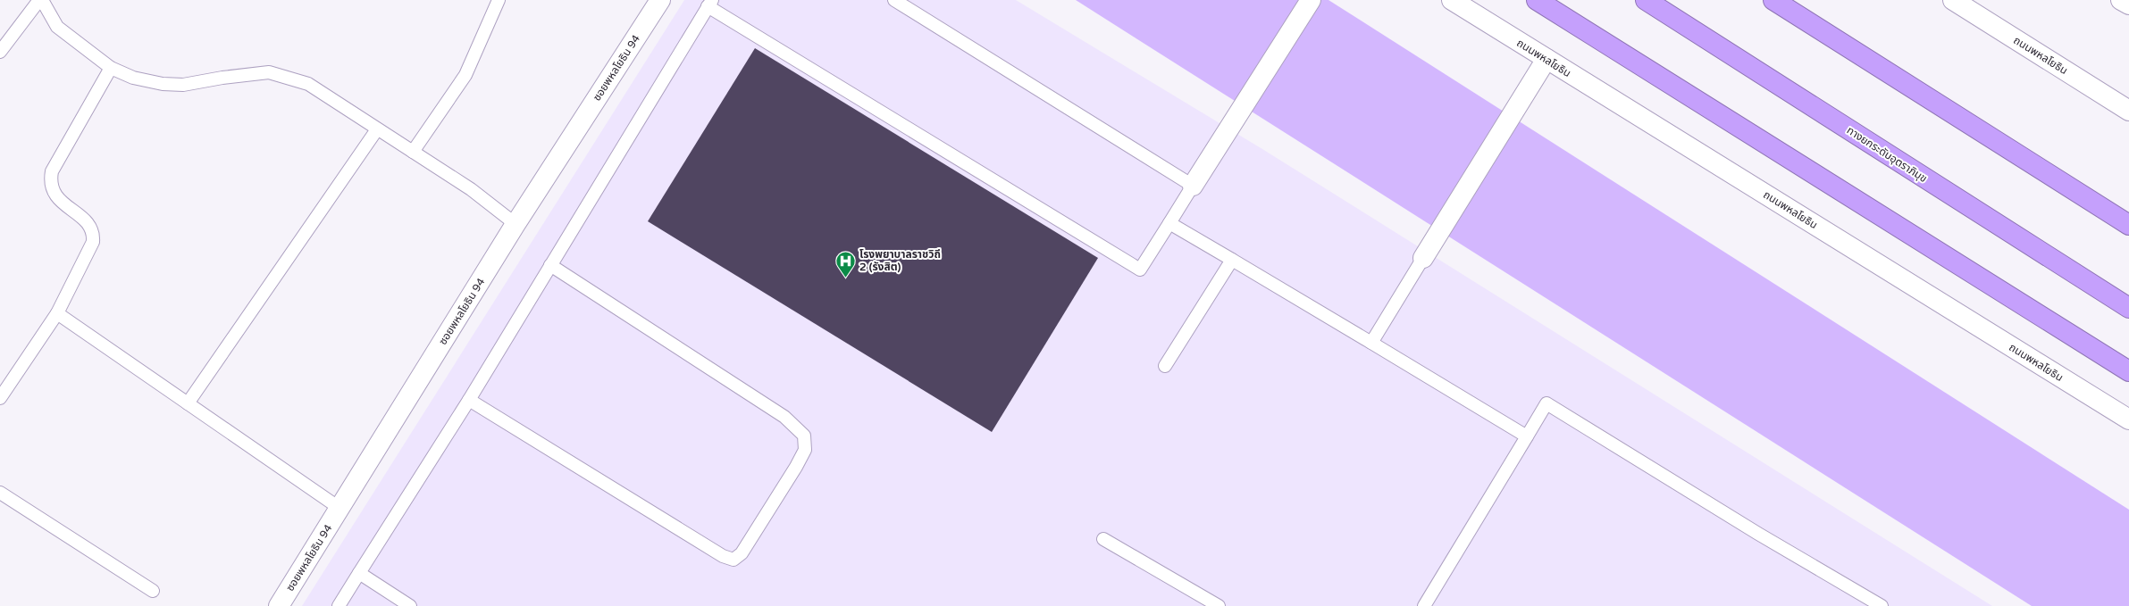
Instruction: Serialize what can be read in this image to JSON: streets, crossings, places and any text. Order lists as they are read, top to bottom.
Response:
{
  "streets": {
    "highway": ["ทางยกระดับอุตราภิมุข"],
    "street": ["ถนนพหลโยธิน", "ซอยพหลโยธิน 94"]
  },
  "places": {
    "hospital": ["โรงพยาบาลราชวิถี 2 (รังสิต)"]
  }
}
